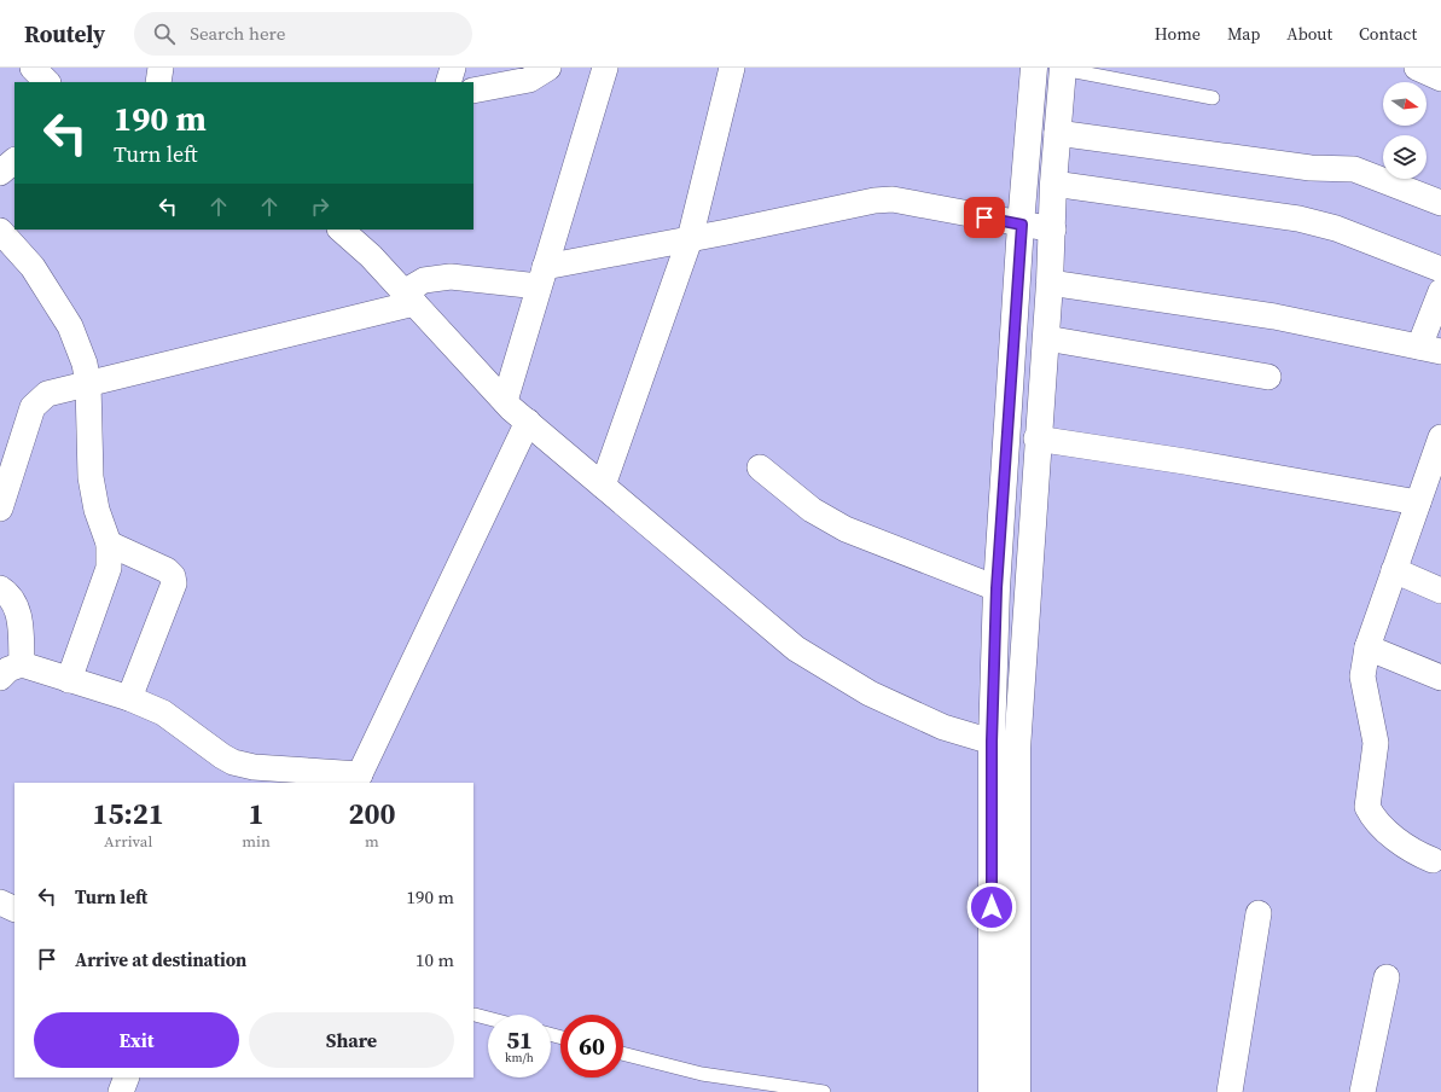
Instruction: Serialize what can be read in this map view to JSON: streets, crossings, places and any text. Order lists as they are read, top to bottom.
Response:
{
  "north": "right",
  "page": {
    "header": "Routely",
    "search": "Search here",
    "nav": [
      "Home",
      "Map",
      "About",
      "Contact"
    ],
    "turn": ["190 m", "Turn left"],
    "eta": [
      "15:21",
      "Arrival",
      "1",
      "min",
      "200",
      "m"
    ],
    "list": [
      {
        "name": "Turn left",
        "value": "190 m"
      },
      {
        "name": "Arrive at destination",
        "value": "10 m"
      }
    ],
    "buttons": ["Exit", "Share"],
    "speed": "51 km/h",
    "limit": "60"
  }
}
